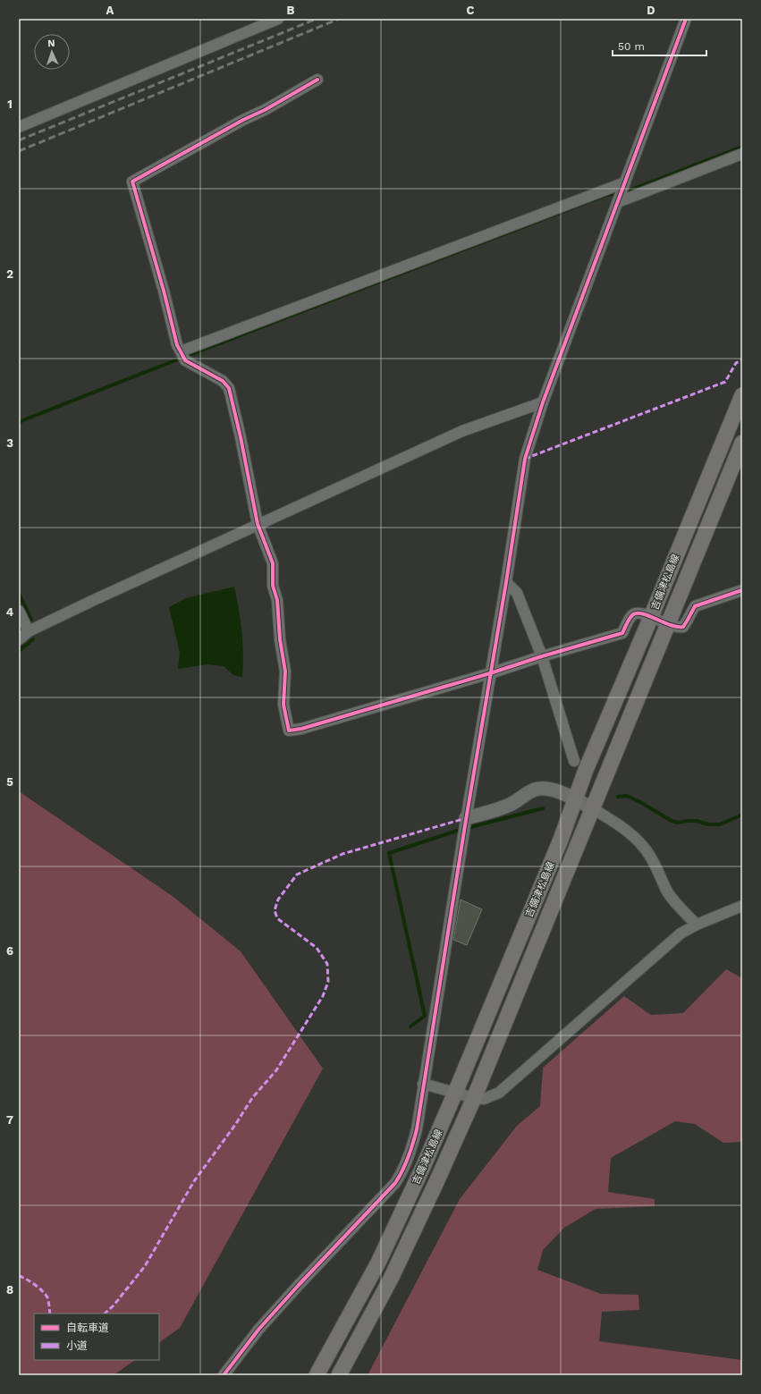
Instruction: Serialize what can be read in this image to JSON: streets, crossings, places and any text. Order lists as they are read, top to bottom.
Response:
{
  "streets": {
    "main road": ["吉備津松島線"]
  },
  "legend": ["自転車道", "小道"],
  "scale_bar": "50 m",
  "north": "top",
  "grid": {
    "columns": [
      "A",
      "B",
      "C",
      "D"
    ],
    "rows": [
      "1",
      "2",
      "3",
      "4",
      "5",
      "6",
      "7",
      "8"
    ]
  }
}
